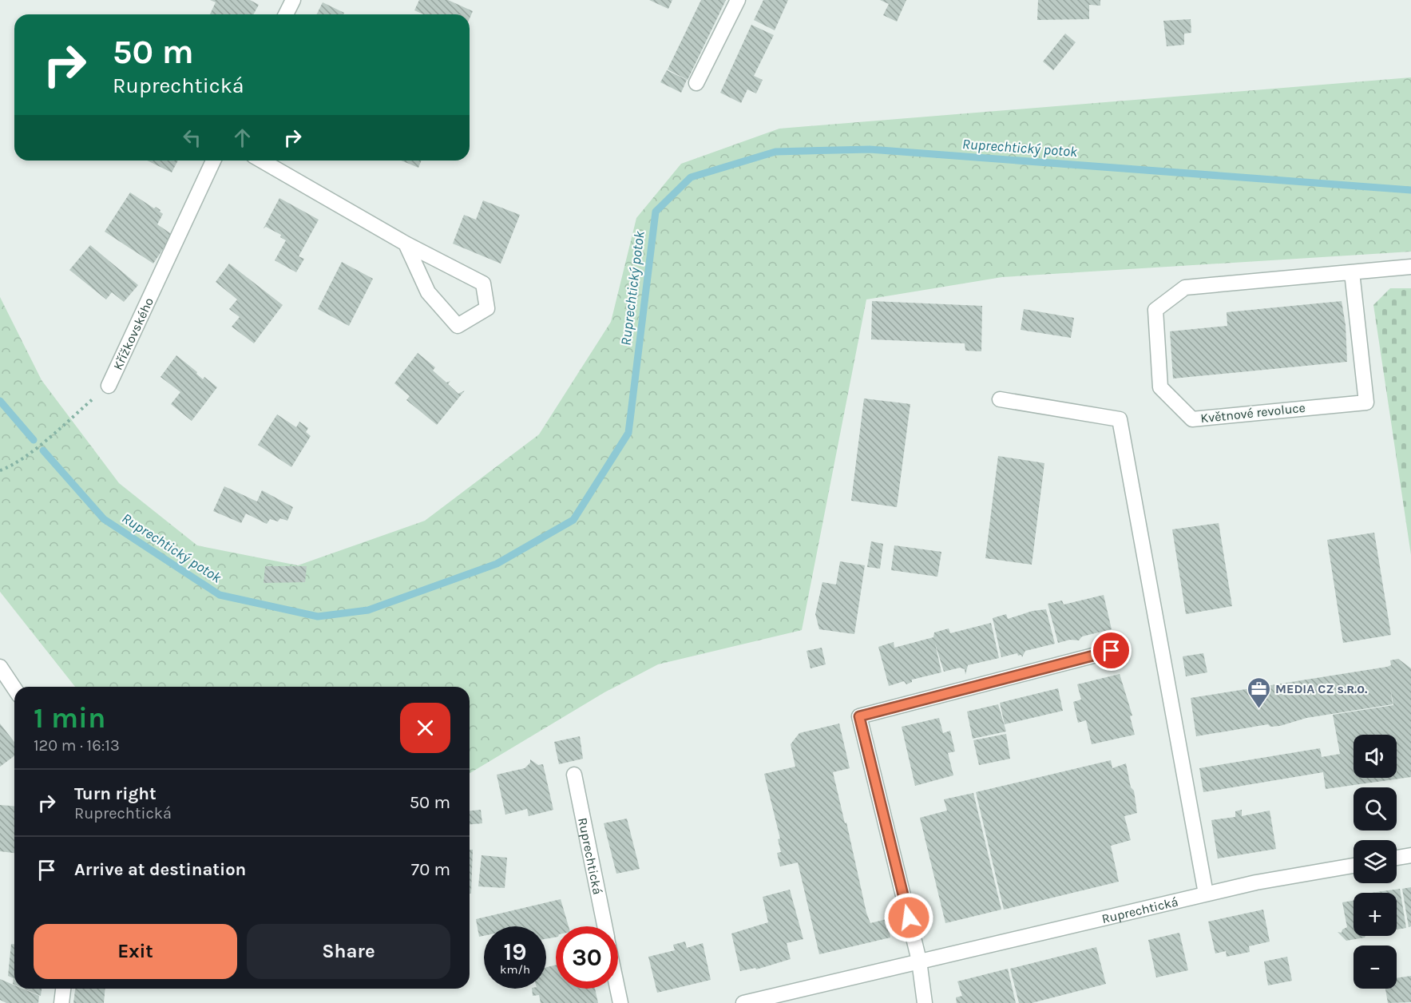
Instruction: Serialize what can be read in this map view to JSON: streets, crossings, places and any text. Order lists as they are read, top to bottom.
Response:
{
  "streets": {
    "street": ["Křížkovského", "Květnové revoluce", "Ruprechtická"]
  },
  "water": ["Ruprechtický potok"],
  "places": {
    "office": ["MEDIA CZ s.ʀ.ᴏ."]
  },
  "page": {
    "turn": ["50 m", "Ruprechtická"],
    "heading": ["1 min", "120 m · 16:13"],
    "map_buttons": ["+", "−"],
    "list": [
      {
        "name": "Turn right",
        "note": "Ruprechtická",
        "value": "50 m"
      },
      {
        "name": "Arrive at destination",
        "value": "70 m"
      }
    ],
    "buttons": ["Exit", "Share"],
    "speed": "19 km/h",
    "limit": "30"
  }
}
